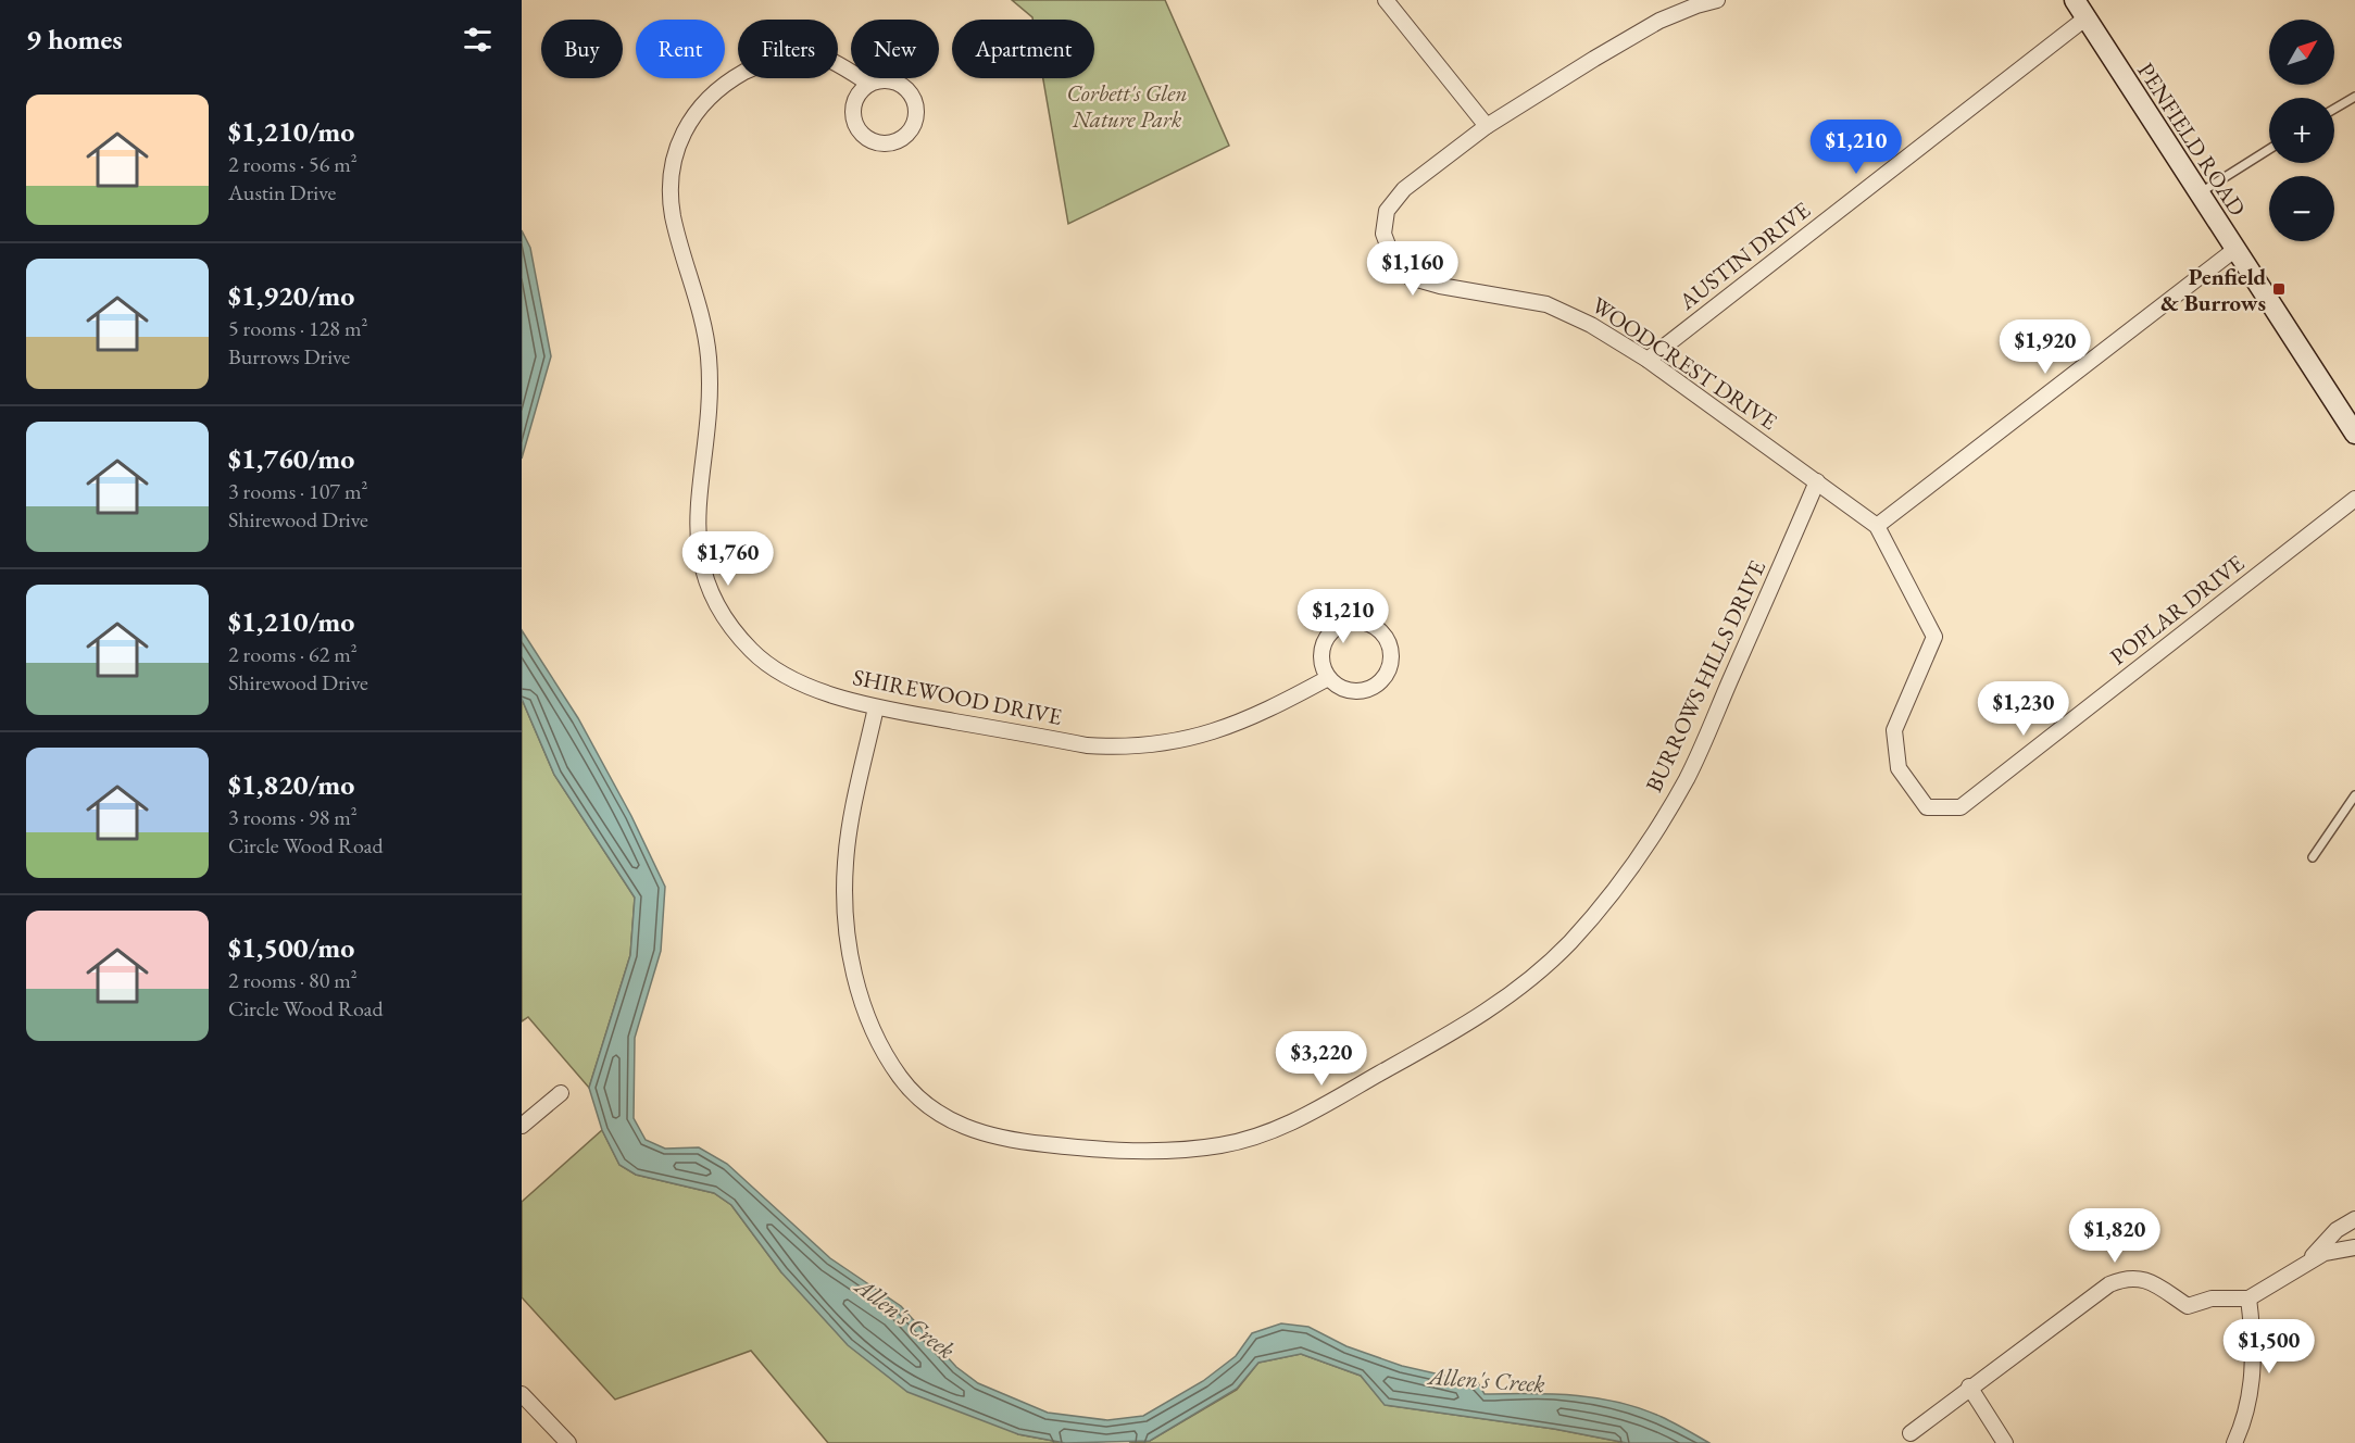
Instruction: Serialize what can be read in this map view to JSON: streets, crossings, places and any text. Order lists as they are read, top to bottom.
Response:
{
  "streets": {
    "main road": ["PENFIELD ROAD"],
    "street": [
      "AUSTIN DRIVE",
      "WOODCREST DRIVE",
      "POPLAR DRIVE",
      "BURROWS HILLS DRIVE",
      "SHIREWOOD DRIVE"
    ]
  },
  "crossings": [
    ["PENFIELD ROAD", "AUSTIN DRIVE"],
    ["AUSTIN DRIVE", "WOODCREST DRIVE"],
    ["WOODCREST DRIVE", "POPLAR DRIVE"],
    ["WOODCREST DRIVE", "BURROWS HILLS DRIVE"],
    ["BURROWS HILLS DRIVE", "SHIREWOOD DRIVE"]
  ],
  "water": ["Allen's Creek"],
  "parks": ["Corbett's Glen Nature Park"],
  "places": {
    "transit": ["Penfield & Burrows"]
  },
  "north": "top right",
  "page": {
    "heading": "9 homes",
    "map_buttons": ["+", "−"],
    "chip": [
      "Buy",
      "Rent",
      "Filters",
      "New",
      "Apartment"
    ],
    "list": [
      {
        "name": "$1,210/mo",
        "note": "2 rooms · 56 m² · Austin Drive"
      },
      {
        "name": "$1,920/mo",
        "note": "5 rooms · 128 m² · Burrows Drive"
      },
      {
        "name": "$1,760/mo",
        "note": "3 rooms · 107 m² · Shirewood Drive"
      },
      {
        "name": "$1,210/mo",
        "note": "2 rooms · 62 m² · Shirewood Drive"
      },
      {
        "name": "$1,820/mo",
        "note": "3 rooms · 98 m² · Circle Wood Road"
      },
      {
        "name": "$1,500/mo",
        "note": "2 rooms · 80 m² · Circle Wood Road"
      }
    ],
    "price": [
      "$1,210",
      "$1,160",
      "$1,920",
      "$1,760",
      "$1,210",
      "$1,230",
      "$3,220",
      "$1,820",
      "$1,500"
    ]
  }
}
